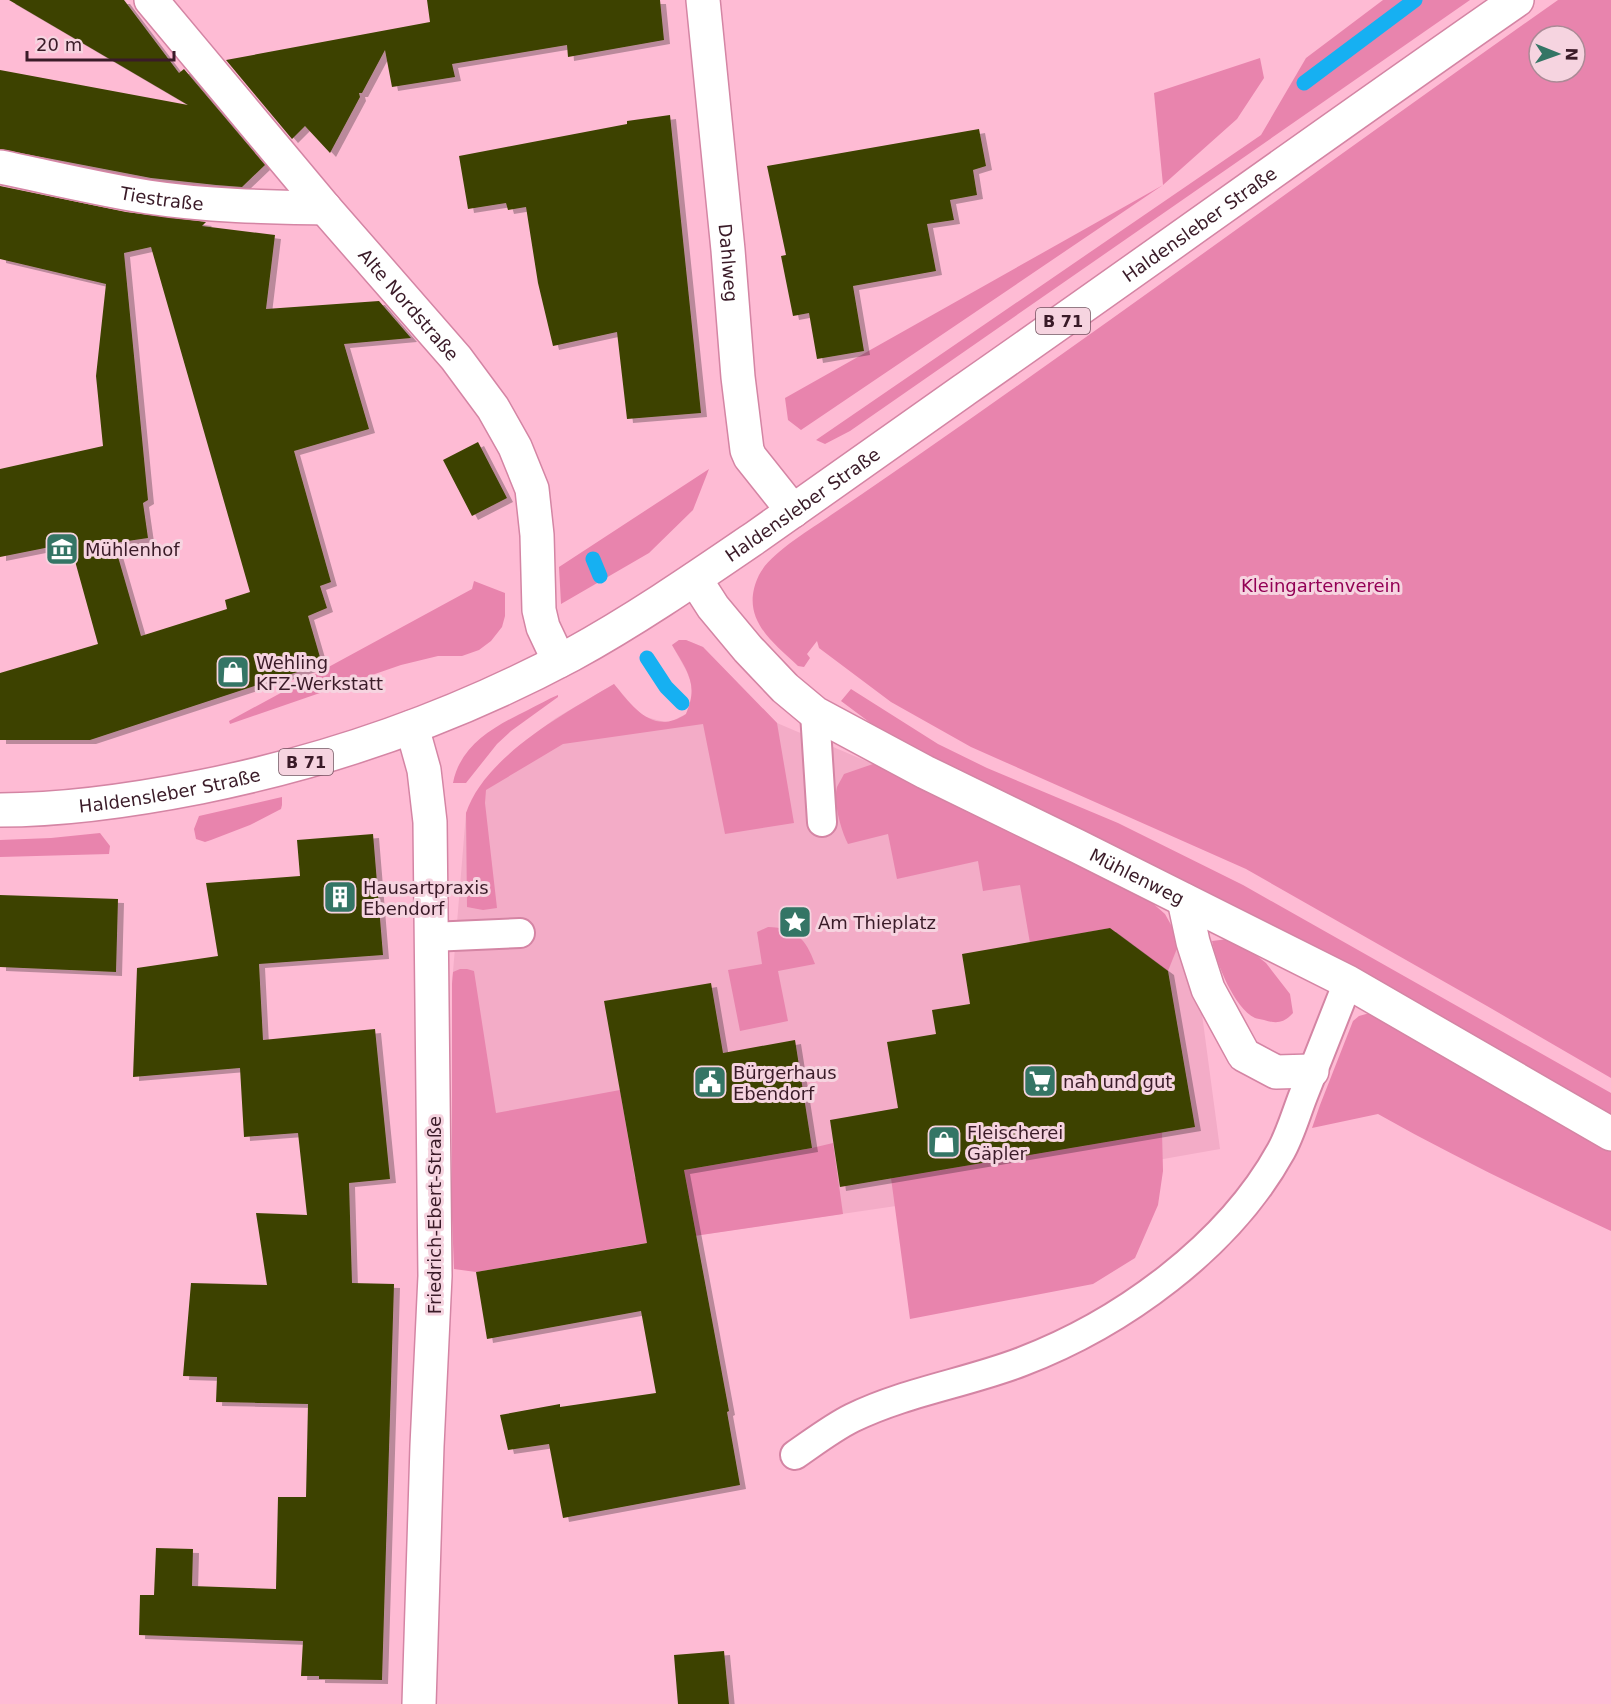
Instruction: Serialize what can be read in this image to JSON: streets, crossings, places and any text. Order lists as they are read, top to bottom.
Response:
{
  "streets": {
    "street": [
      "Tiestraße",
      "Haldensleber Straße",
      "Dahlweg",
      "Alte Nordstraße",
      "B 71",
      "Mühlenweg",
      "Friedrich-Ebert-Straße"
    ]
  },
  "crossings": [
    ["Tiestraße", "Alte Nordstraße"],
    ["Haldensleber Straße", "Dahlweg"],
    ["Haldensleber Straße", "Alte Nordstraße"],
    ["Haldensleber Straße", "Mühlenweg"],
    ["Haldensleber Straße", "Friedrich-Ebert-Straße"]
  ],
  "parks": ["Kleingartenverein"],
  "places": {
    "museum": ["Mühlenhof"],
    "shop": ["Wehling KFZ-Werkstatt", "Fleischerei Gäpler"],
    "building": ["Hausartpraxis Ebendorf"],
    "place": ["Am Thieplatz"],
    "supermarket": ["nah und gut"],
    "public building": ["Bürgerhaus Ebendorf"]
  },
  "scale_bar": "20 m",
  "north": "right"
}
